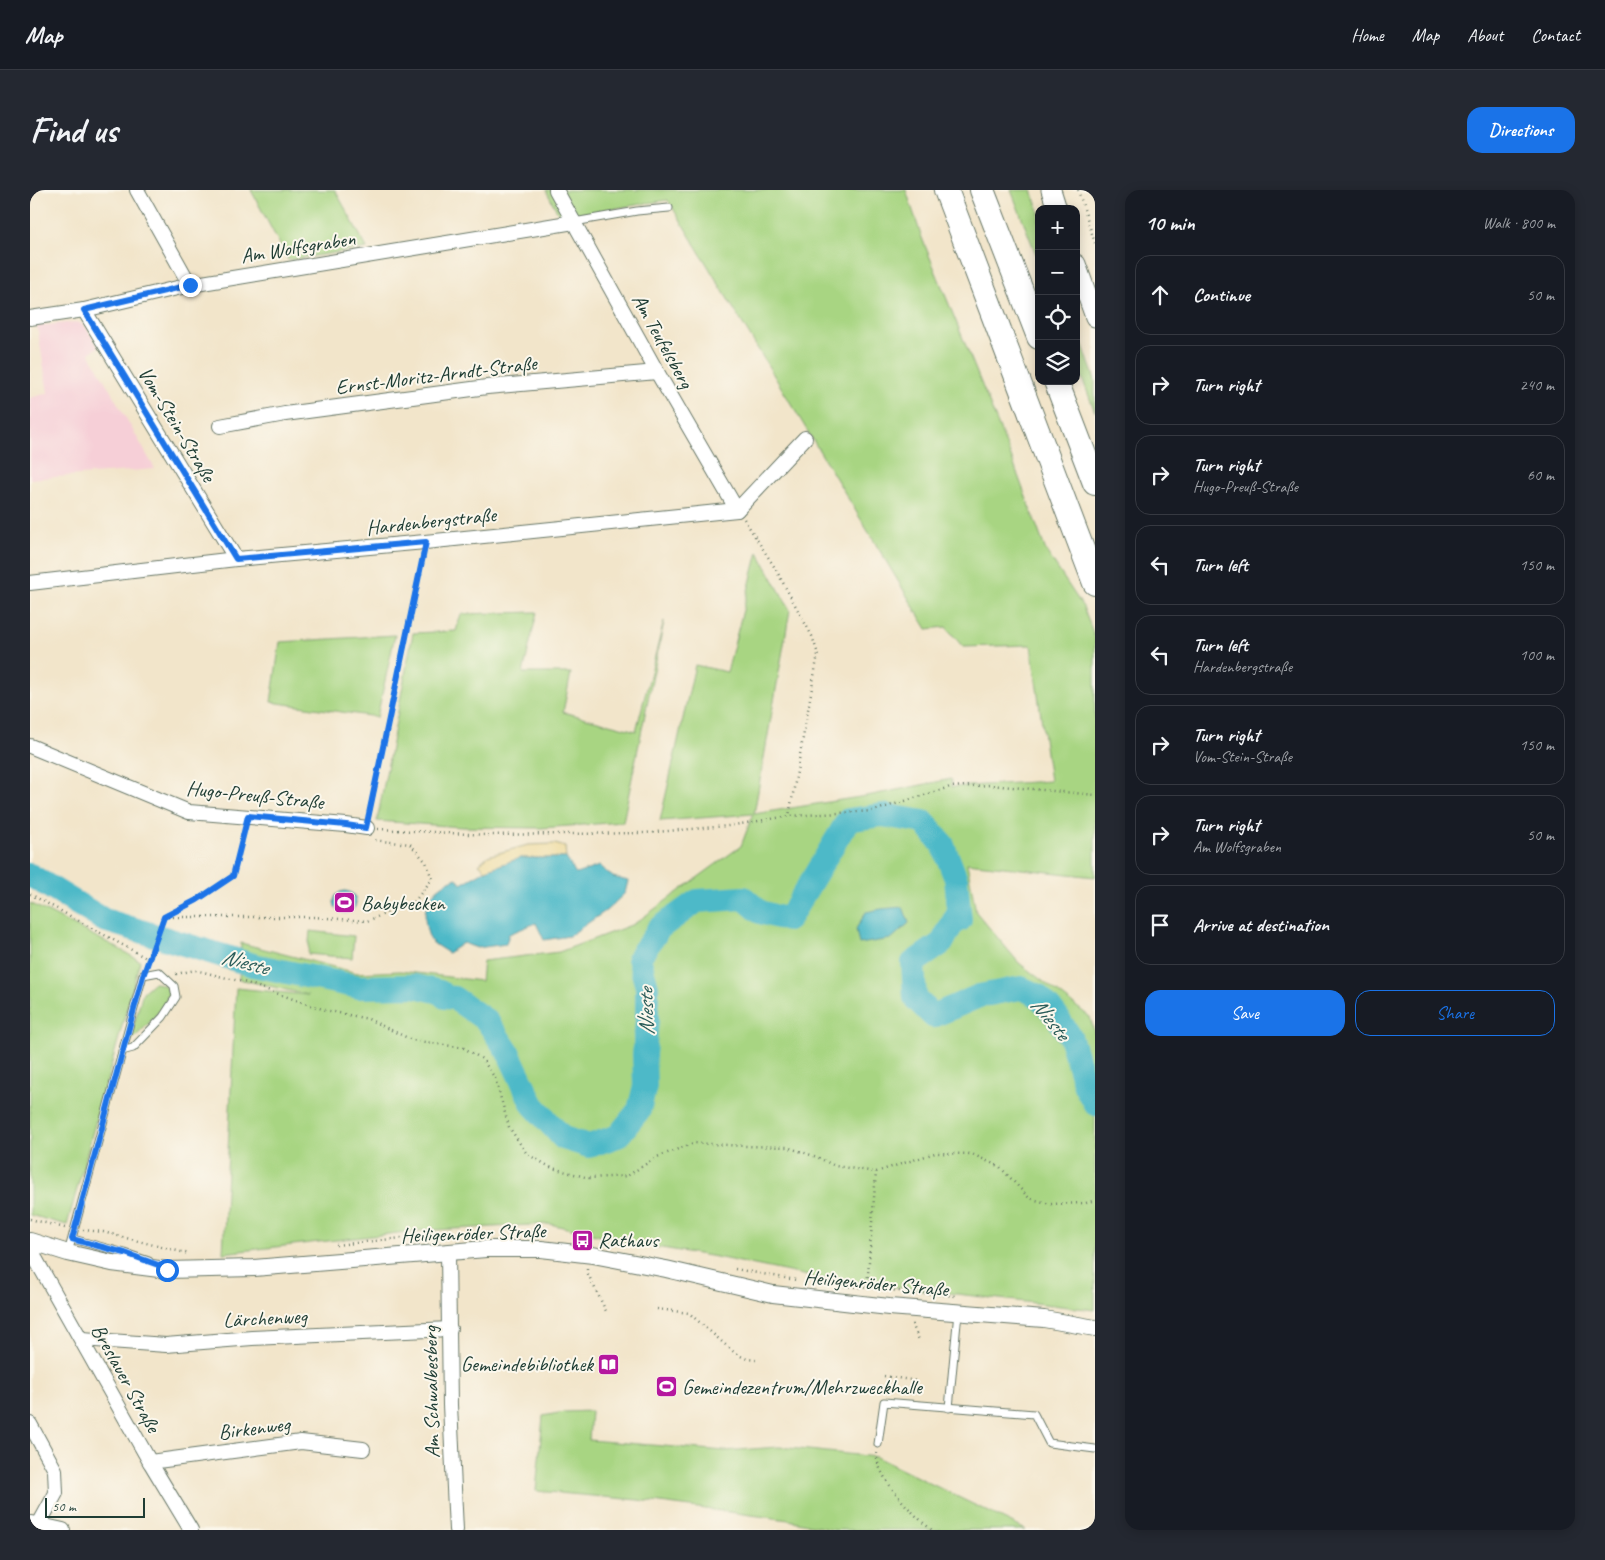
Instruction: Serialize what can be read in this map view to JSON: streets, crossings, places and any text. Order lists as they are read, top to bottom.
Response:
{
  "streets": {
    "street": [
      "Am Wolfsgraben",
      "Am Teufelsberg",
      "Ernst-Moritz-Arndt-Straße",
      "Vom-Stein-Straße",
      "Hardenbergstraße",
      "Hugo-Preuß-Straße",
      "Heiligenröder Straße",
      "Lärchenweg",
      "Breslauer Straße",
      "Am Schwalbesberg",
      "Birkenweg"
    ]
  },
  "crossings": [
    ["Am Wolfsgraben", "Am Teufelsberg"],
    ["Am Wolfsgraben", "Vom-Stein-Straße"],
    ["Am Teufelsberg", "Ernst-Moritz-Arndt-Straße"],
    ["Am Teufelsberg", "Hardenbergstraße"],
    ["Vom-Stein-Straße", "Hardenbergstraße"],
    ["Heiligenröder Straße", "Breslauer Straße"],
    ["Heiligenröder Straße", "Am Schwalbesberg"],
    ["Lärchenweg", "Breslauer Straße"],
    ["Lärchenweg", "Am Schwalbesberg"],
    ["Breslauer Straße", "Birkenweg"]
  ],
  "water": ["Nieste"],
  "places": {
    "sports": ["Babybecken", "Gemeindezentrum/Mehrzweckhalle"],
    "bus stop": ["Rathaus"],
    "library": ["Gemeindebibliothek"]
  },
  "scale_bar": "50 m",
  "page": {
    "header": "Map",
    "nav": [
      "Home",
      "Map",
      "About",
      "Contact"
    ],
    "buttons": [
      "Directions",
      ["Save", "Share"]
    ],
    "title": "Find us",
    "heading": ["10 min", "Walk · 800 m"],
    "map_buttons": ["+", "−"],
    "list": [
      ["Continue", "50 m"],
      ["Turn right", "240 m"],
      ["Turn right", "Hugo-Preuß-Straße", "60 m"],
      ["Turn left", "150 m"],
      ["Turn left", "Hardenbergstraße", "100 m"],
      ["Turn right", "Vom-Stein-Straße", "150 m"],
      ["Turn right", "Am Wolfsgraben", "50 m"],
      "Arrive at destination"
    ],
    "scale": "50 m"
  }
}
